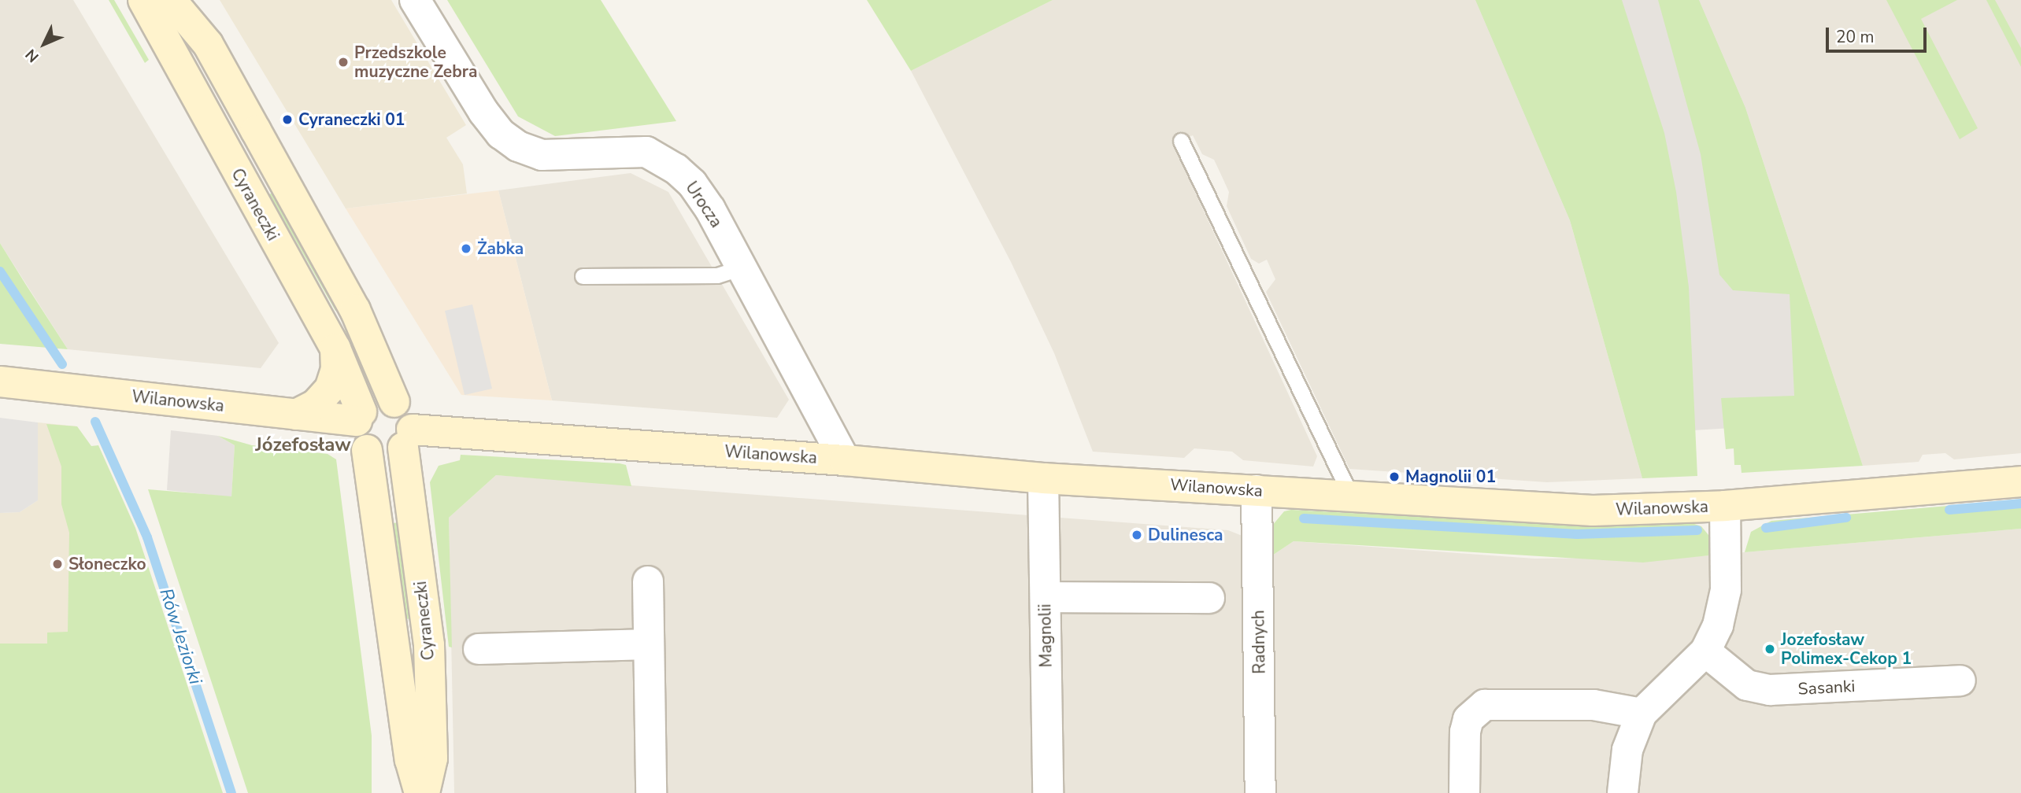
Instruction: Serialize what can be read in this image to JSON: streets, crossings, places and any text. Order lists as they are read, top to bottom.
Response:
{
  "streets": {
    "street": [
      "Cyraneczki",
      "Urocza",
      "Wilanowska",
      "Magnolii",
      "Radnych",
      "Sasanki"
    ]
  },
  "crossings": [
    ["Cyraneczki", "Wilanowska"],
    ["Urocza", "Wilanowska"],
    ["Wilanowska", "Magnolii"],
    ["Wilanowska", "Radnych"]
  ],
  "districts": ["Józefosław"],
  "water": ["Rów Jeziorki"],
  "places": [
    "Przedszkole muzyczne Zebra",
    "Cyraneczki 01",
    "Żabka",
    "Magnolii 01",
    "Dulinesca",
    "Słoneczko",
    "Jozefosław Polimex-Cekop 1"
  ],
  "scale_bar": "20 m",
  "north": "bottom left"
}
